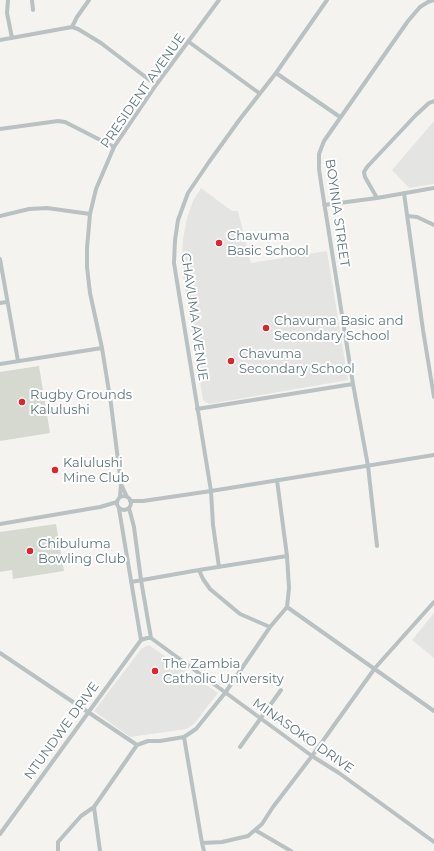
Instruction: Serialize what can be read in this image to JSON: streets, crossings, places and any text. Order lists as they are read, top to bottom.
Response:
{
  "streets": {
    "street": [
      "PRESIDENT AVENUE",
      "BOYINIA STREET",
      "CHAVUMA AVENUE",
      "NTUNDWE DRIVE",
      "MINASOKO DRIVE"
    ]
  },
  "crossings": [
    ["PRESIDENT AVENUE", "MINASOKO DRIVE"]
  ],
  "places": [
    "Chavuma Basic School",
    "Chavuma Basic and Secondary School",
    "Chavuma Secondary School",
    "Rugby Grounds Kalulushi",
    "Kalulushi Mine Club",
    "Chibuluma Bowling Club",
    "The Zambia Catholic University"
  ]
}
